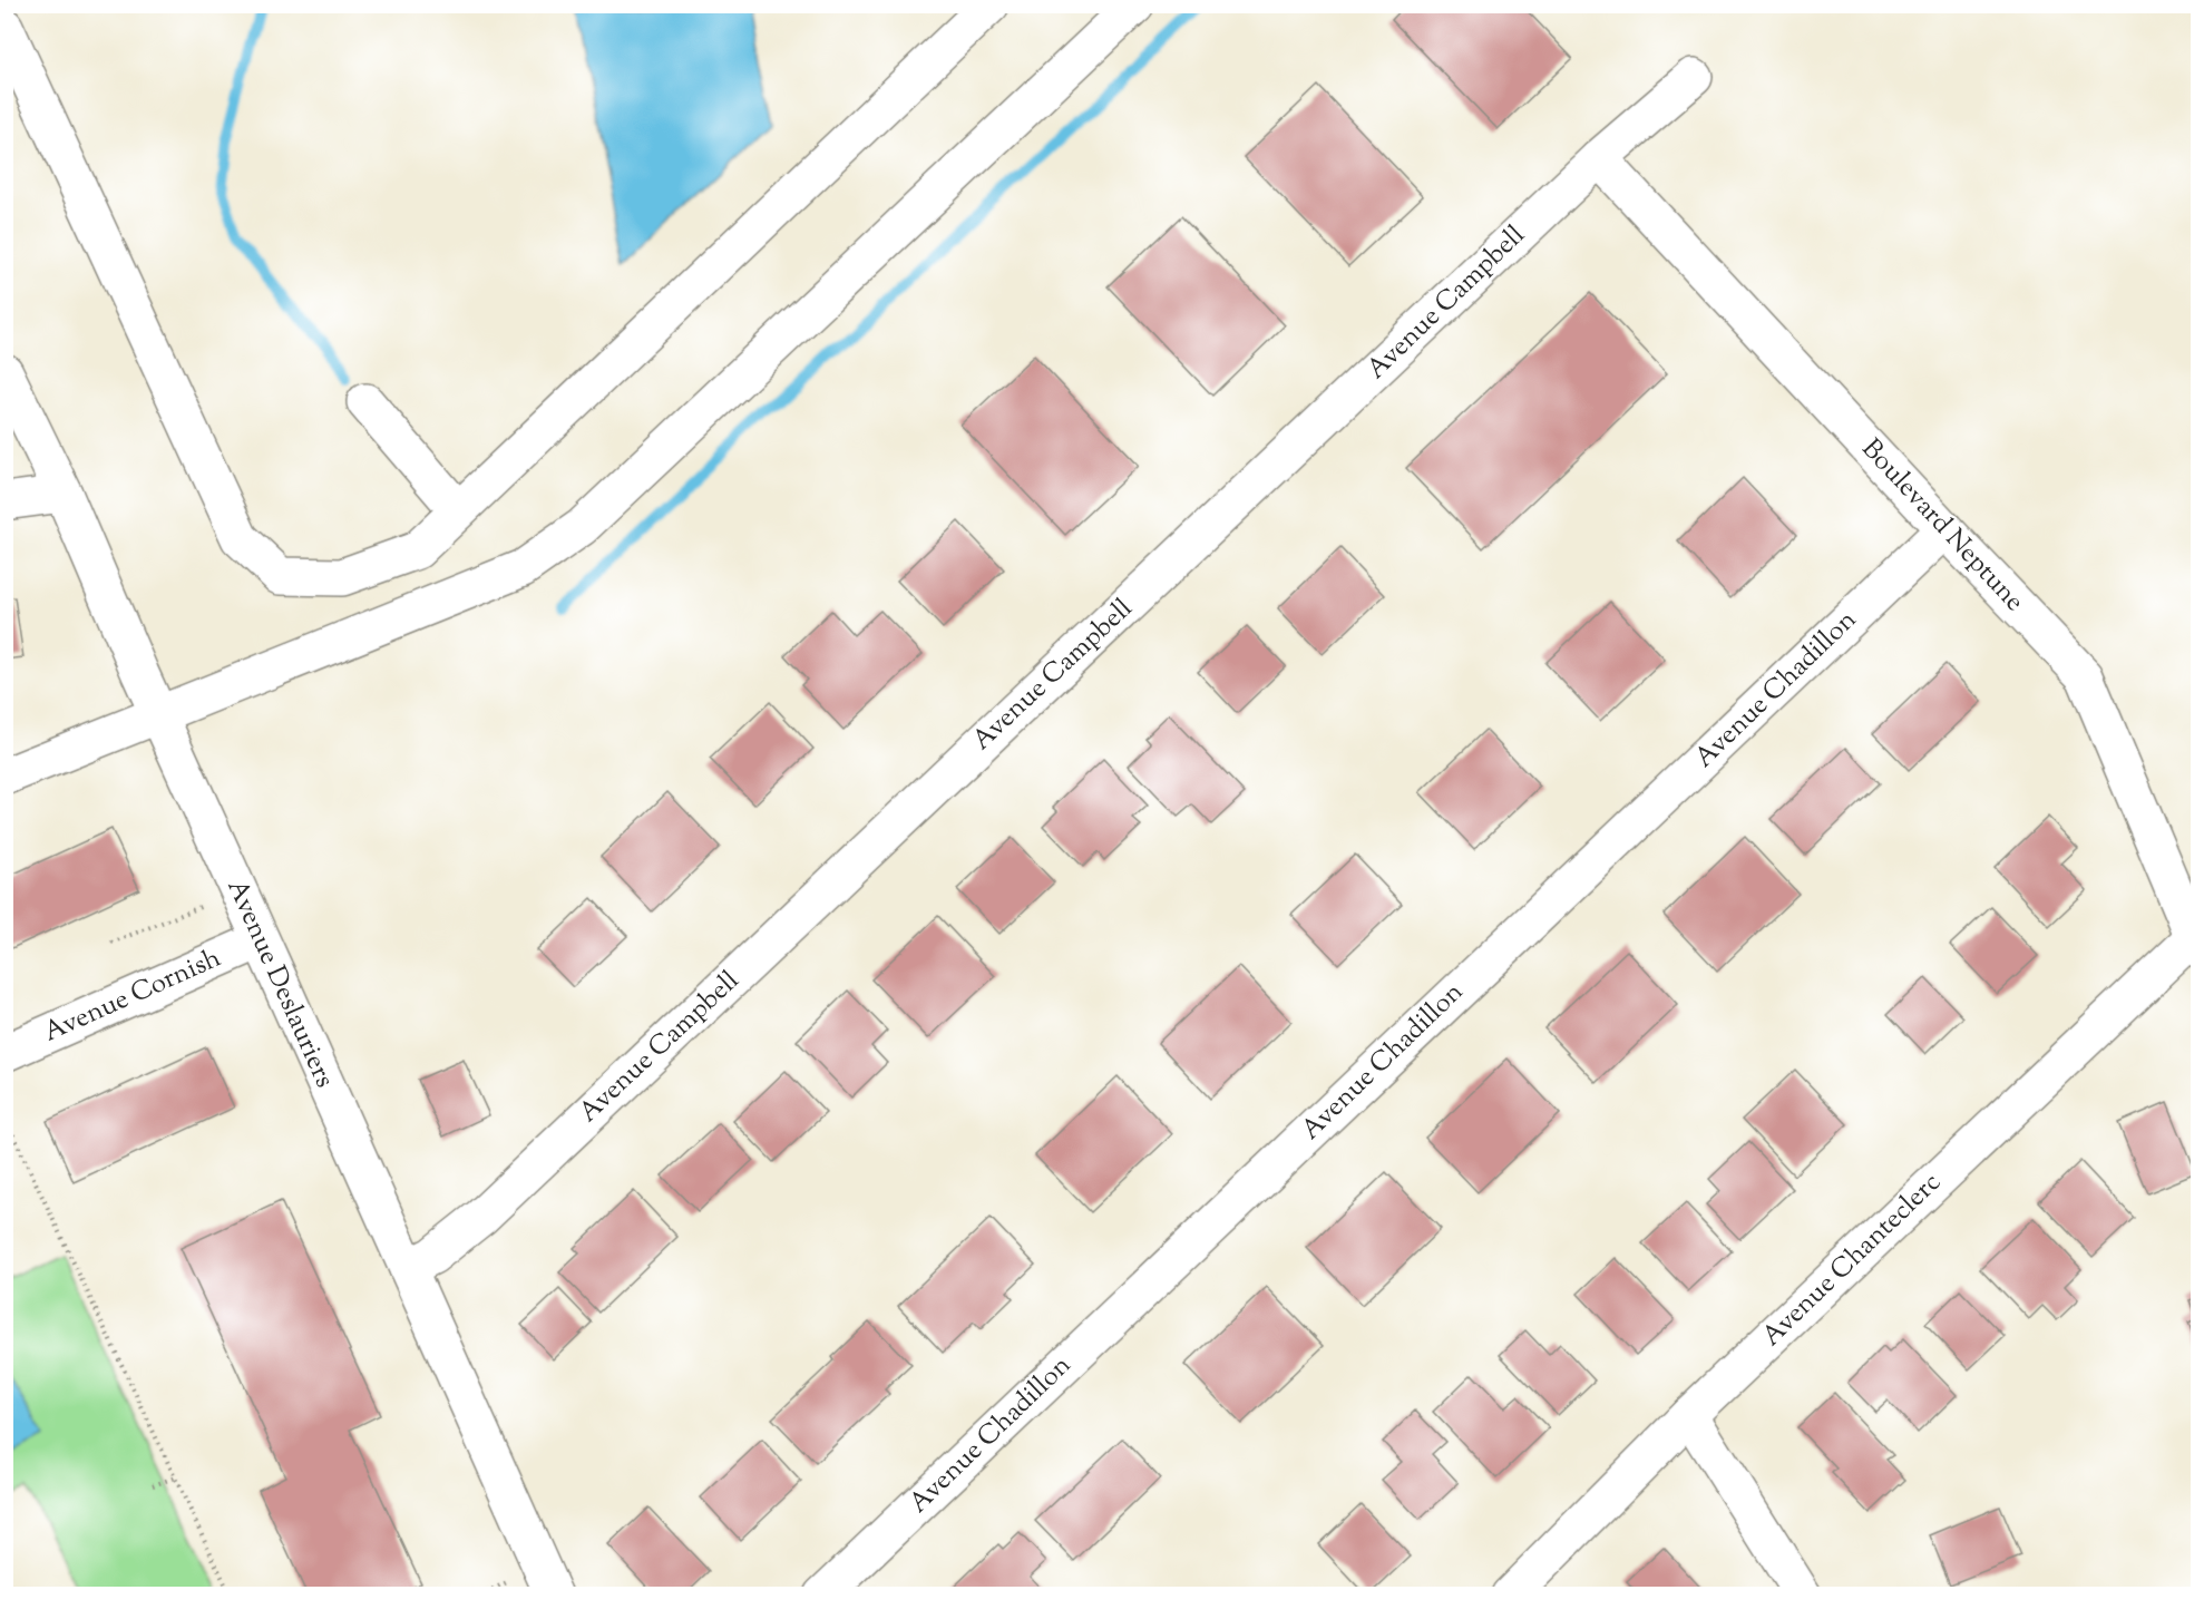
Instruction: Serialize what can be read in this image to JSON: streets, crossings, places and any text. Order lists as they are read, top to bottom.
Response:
{
  "streets": {
    "street": [
      "Avenue Campbell",
      "Boulevard Neptune",
      "Avenue Chadillon",
      "Avenue Deslauriers",
      "Avenue Cornish",
      "Avenue Chanteclerc"
    ]
  },
  "crossings": [
    ["Avenue Campbell", "Boulevard Neptune"],
    ["Avenue Campbell", "Avenue Deslauriers"],
    ["Boulevard Neptune", "Avenue Chadillon"],
    ["Boulevard Neptune", "Avenue Chanteclerc"],
    ["Avenue Deslauriers", "Avenue Cornish"]
  ]
}
